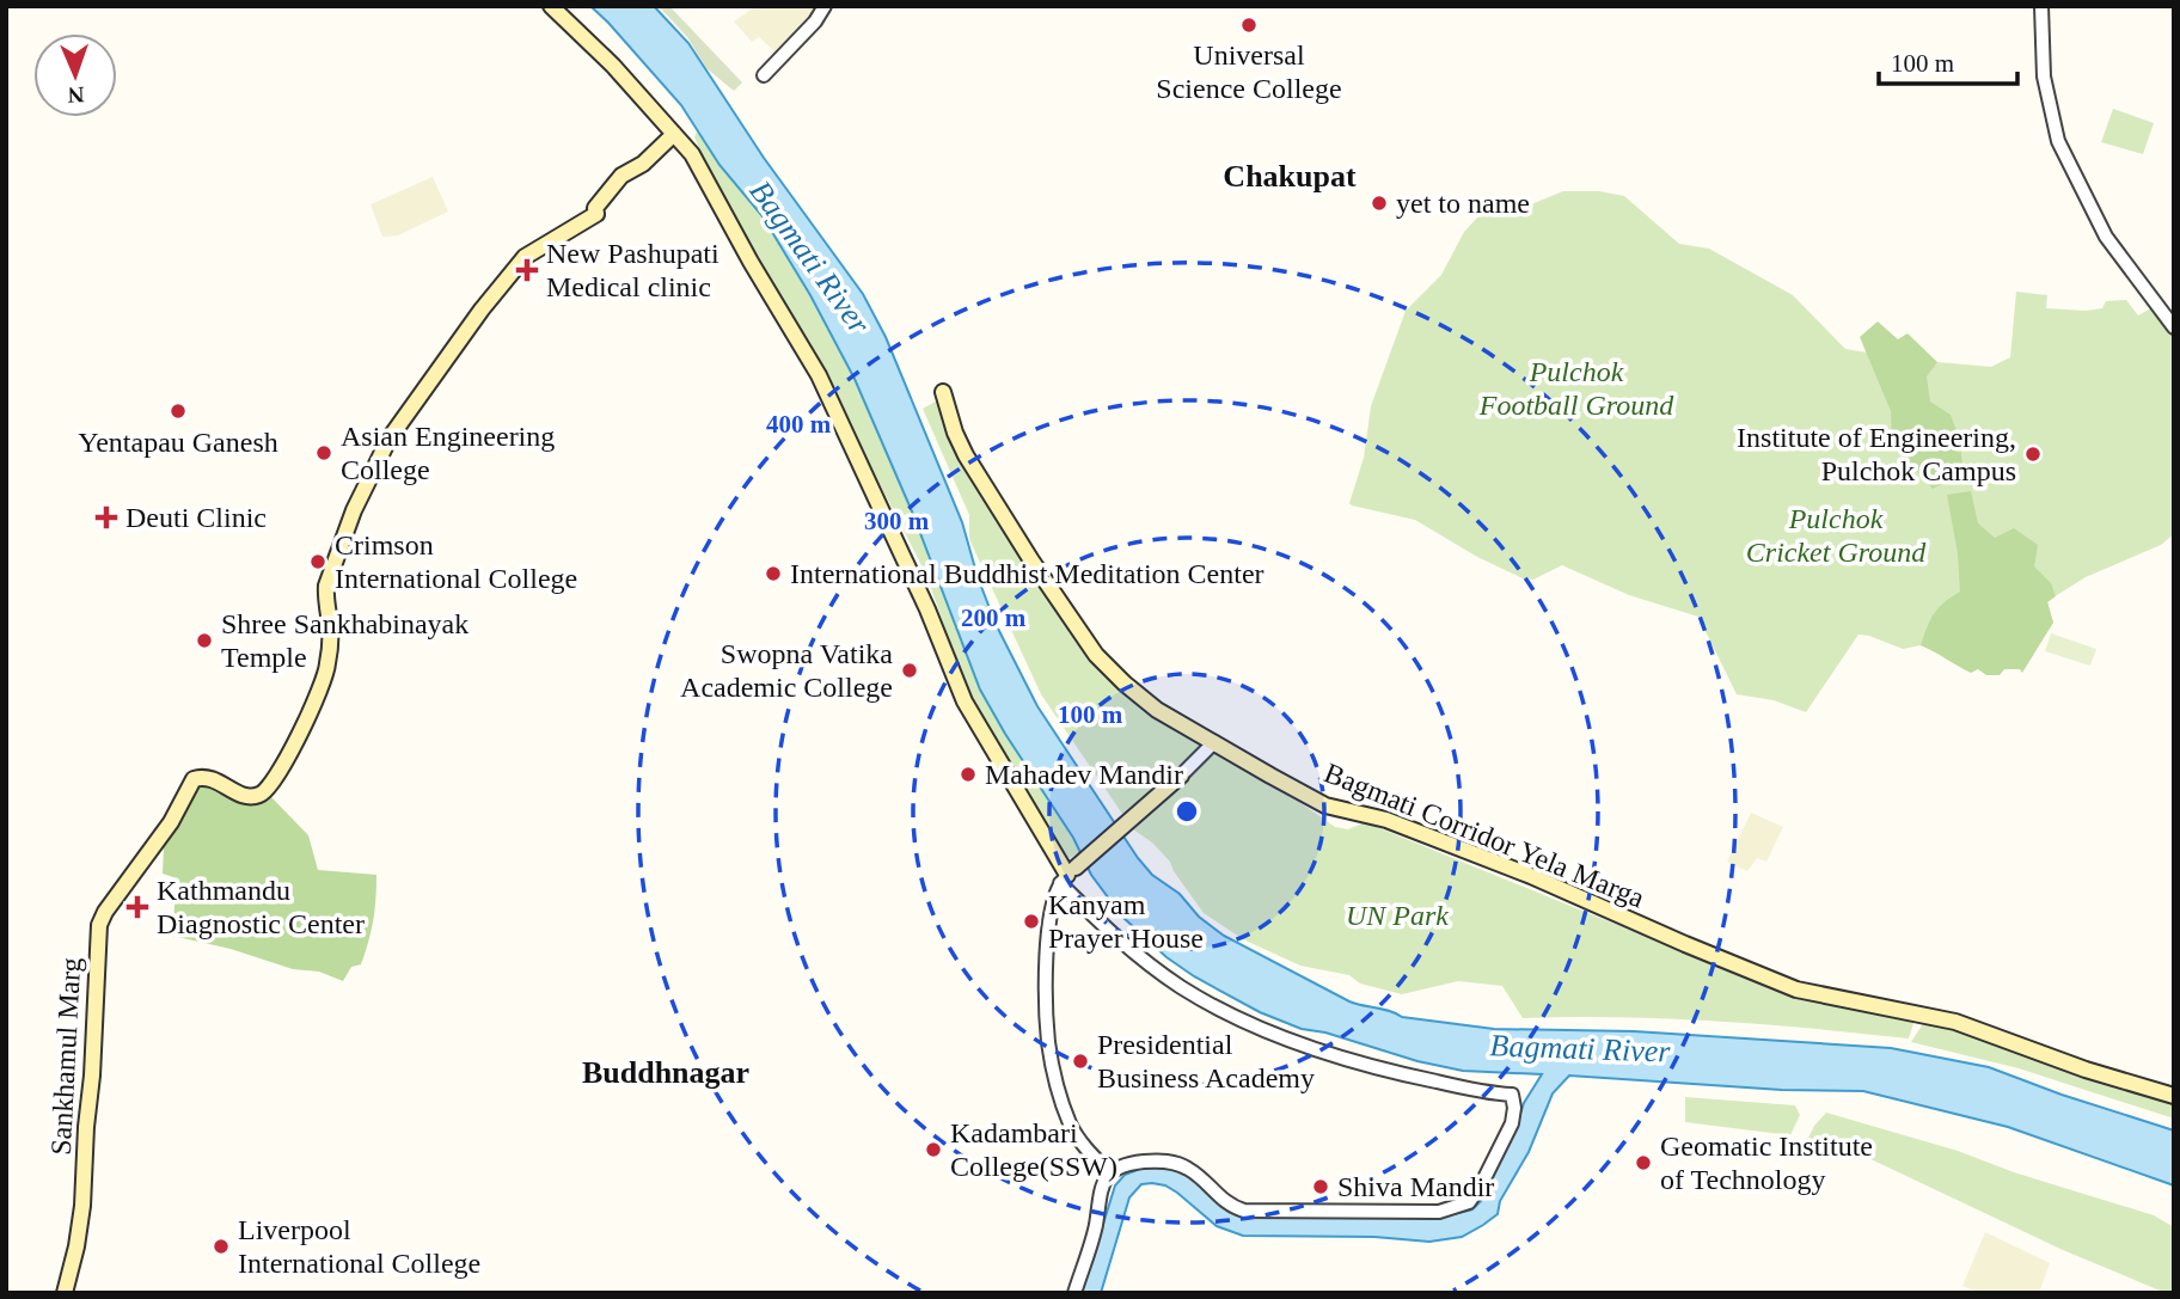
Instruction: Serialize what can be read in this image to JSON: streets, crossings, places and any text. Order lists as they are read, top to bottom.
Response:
{
  "streets": {
    "main road": ["Bagmati Corridor Yela Marga", "Sankhamul Marg"]
  },
  "districts": ["Chakupat", "Buddhnagar"],
  "water": ["Bagmati River"],
  "parks": ["Pulchok Football Ground", "Pulchok Cricket Ground", "UN Park"],
  "places": {
    "other": [
      "Universal Science College",
      "yet to name",
      "Yentapau Ganesh",
      "Asian Engineering College",
      "Institute of Engineering, Pulchok Campus",
      "Crimson International College",
      "International Buddhist Meditation Center",
      "Shree Sankhabinayak Temple",
      "Swopna Vatika Academic College",
      "Mahadev Mandir",
      "Kanyam Prayer House",
      "Presidential Business Academy",
      "Kadambari College(SSW)",
      "Geomatic Institute of Technology",
      "Shiva Mandir",
      "Liverpool International College"
    ],
    "health": ["New Pashupati Medical clinic", "Deuti Clinic", "Kathmandu Diagnostic Center"]
  },
  "scale_bar": "100 m",
  "north": "bottom",
  "rings": [
    "400 m",
    "300 m",
    "200 m",
    "100 m"
  ]
}
